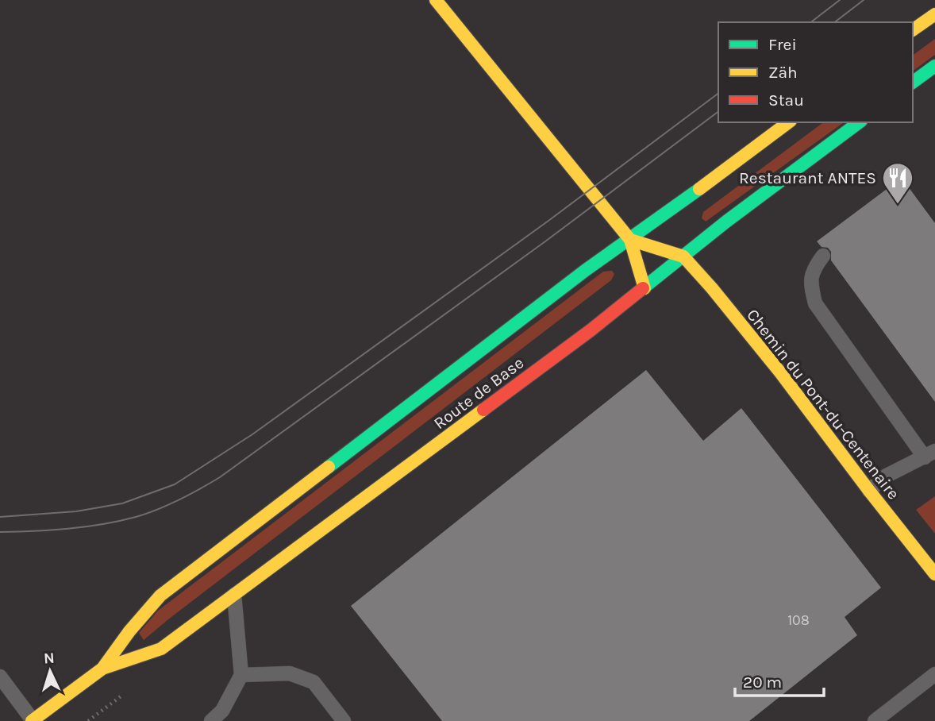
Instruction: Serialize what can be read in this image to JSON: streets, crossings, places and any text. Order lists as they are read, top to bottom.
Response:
{
  "streets": {
    "street": ["Route de Base", "Chemin du Pont-du-Centenaire"]
  },
  "crossings": [
    ["Route de Base", "Chemin du Pont-du-Centenaire"]
  ],
  "places": {
    "restaurant": ["Restaurant ANTES"]
  },
  "house_numbers": ["108"],
  "legend": ["Frei", "Zäh", "Stau"],
  "scale_bar": "20 m",
  "north": "top"
}
